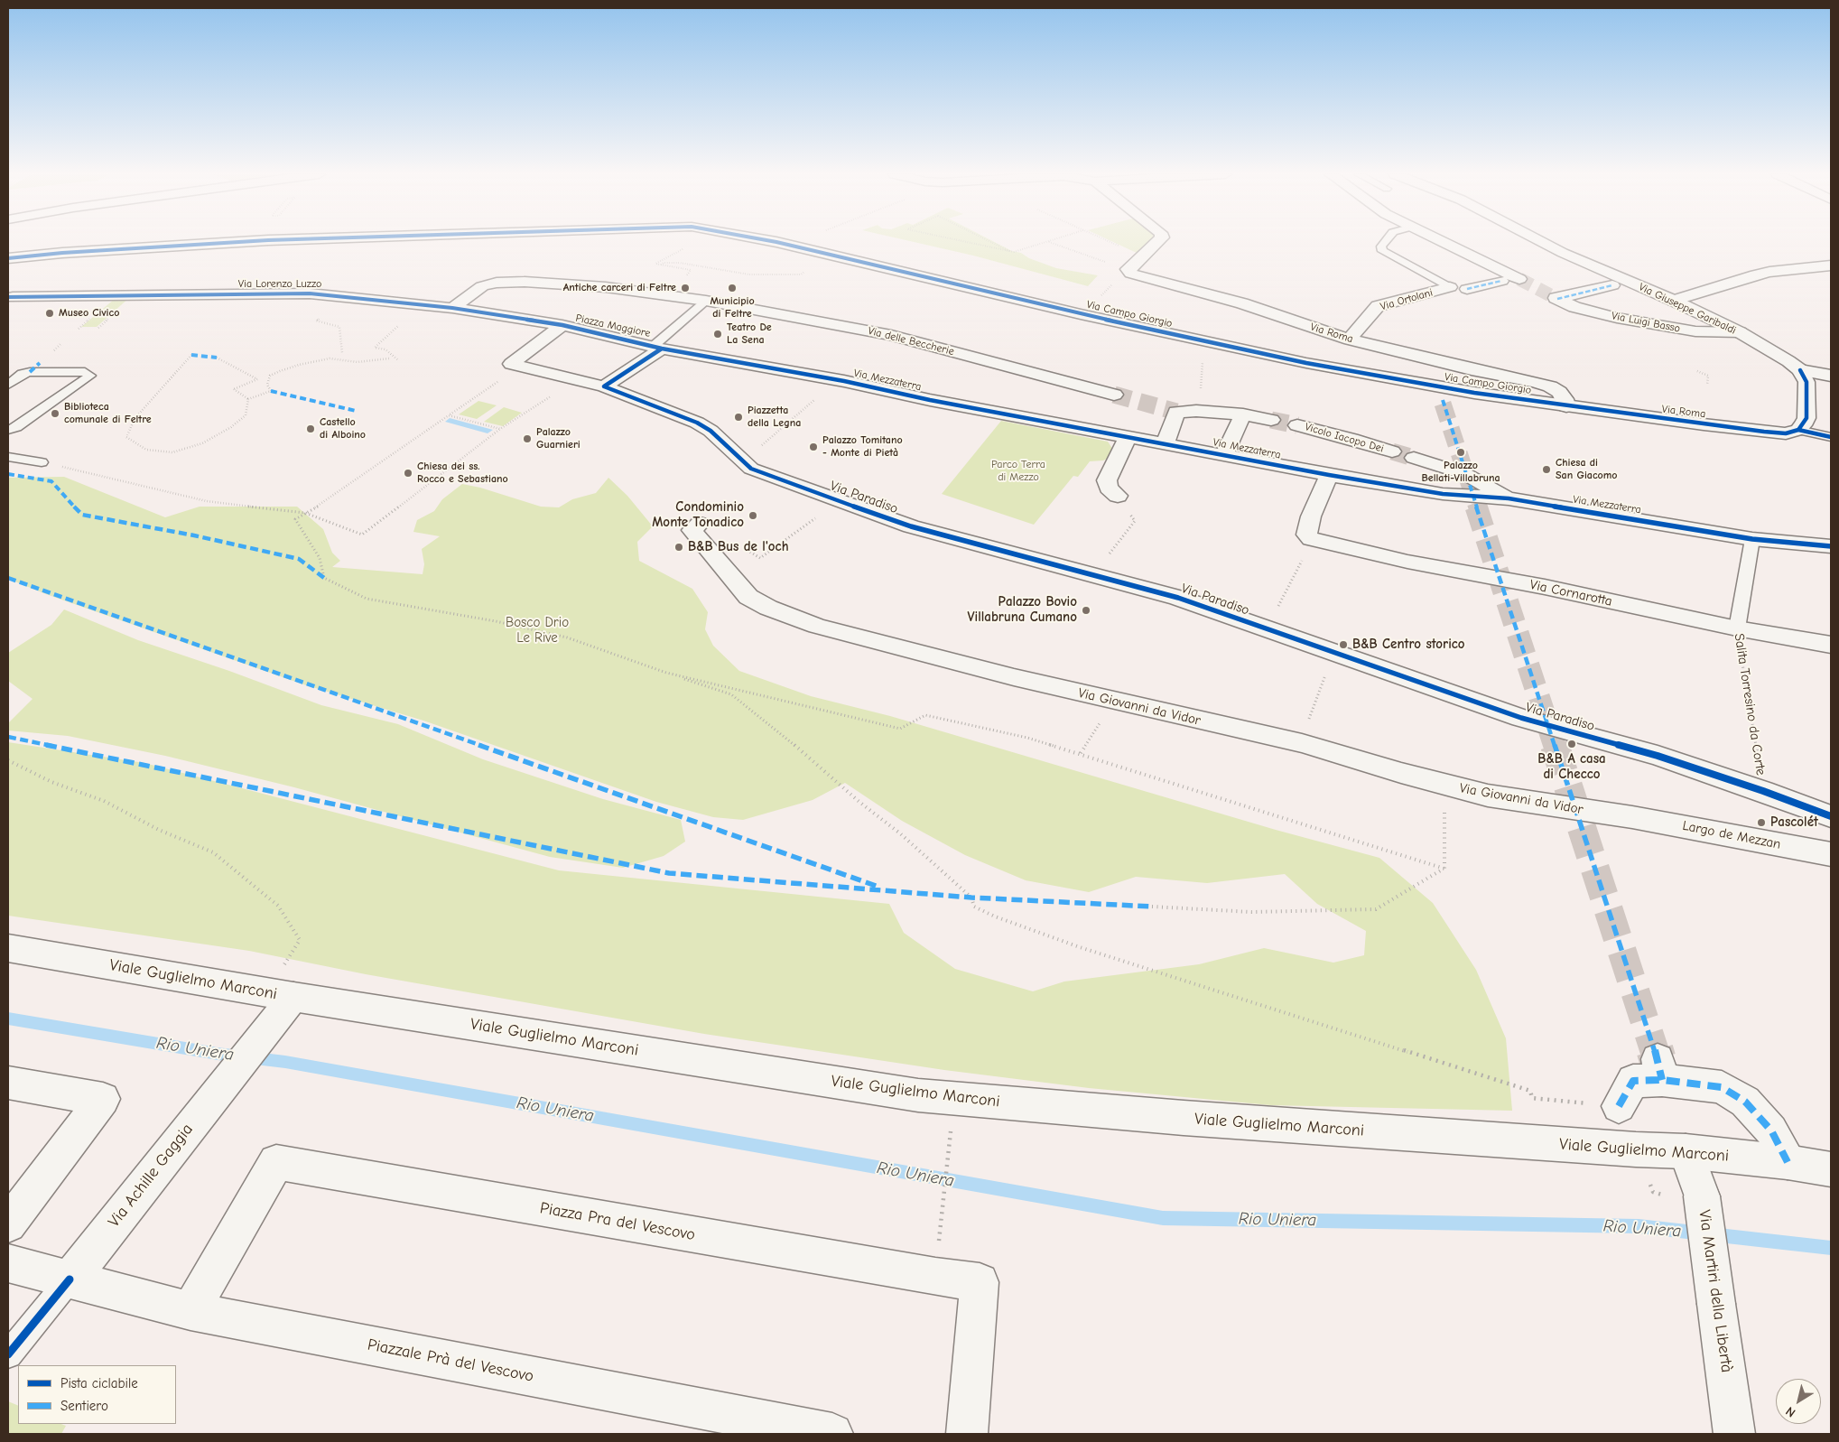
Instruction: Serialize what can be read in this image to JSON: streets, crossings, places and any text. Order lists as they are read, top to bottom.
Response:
{
  "streets": {
    "street": [
      "Via Lorenzo Luzzo",
      "Via Ortolani",
      "Via Giuseppe Garibaldi",
      "Via Campo Giorgio",
      "Via Luigi Basso",
      "Piazza Maggiore",
      "Via Roma",
      "Via delle Beccherie",
      "Via Mezzaterra",
      "Vicolo Iacopo Dei",
      "Via Paradiso",
      "Via Cornarotta",
      "Via Giovanni da Vidor",
      "Largo de Mezzan",
      "Viale Guglielmo Marconi",
      "Via Achille Gaggia",
      "Piazza Pra del Vescovo",
      "Via Martiri della Libertà",
      "Piazzale Prà del Vescovo"
    ],
    "lane": ["Salita Torresino da Corte"]
  },
  "crossings": [
    ["Via Lorenzo Luzzo", "Piazza Maggiore"],
    ["Via Lorenzo Luzzo", "Via delle Beccherie"],
    ["Via Ortolani", "Via Roma"],
    ["Via Giuseppe Garibaldi", "Via Luigi Basso"],
    ["Via Campo Giorgio", "Via Roma"],
    ["Piazza Maggiore", "Via Mezzaterra"],
    ["Piazza Maggiore", "Via Paradiso"],
    ["Via Mezzaterra", "Salita Torresino da Corte"],
    ["Via Paradiso", "Salita Torresino da Corte"],
    ["Via Cornarotta", "Salita Torresino da Corte"],
    ["Via Giovanni da Vidor", "Largo de Mezzan"],
    ["Viale Guglielmo Marconi", "Via Achille Gaggia"],
    ["Viale Guglielmo Marconi", "Via Martiri della Libertà"],
    ["Via Achille Gaggia", "Piazzale Prà del Vescovo"],
    ["Piazza Pra del Vescovo", "Piazzale Prà del Vescovo"]
  ],
  "water": ["Rio Uniera"],
  "parks": ["Parco Terra di Mezzo", "Bosco Drio Le Rive"],
  "places": [
    "Antiche carceri di Feltre",
    "Municipio di Feltre",
    "Museo Civico",
    "Teatro De La Sena",
    "Biblioteca comunale di Feltre",
    "Piazzetta della Legna",
    "Castello di Alboino",
    "Palazzo Guarnieri",
    "Palazzo Tomitano - Monte di Pietà",
    "Palazzo Bellati-Villabruna",
    "Chiesa di San Giacomo",
    "Chiesa dei ss. Rocco e Sebastiano",
    "Condominio Monte Tonadico",
    "B&B Bus de l'och",
    "Palazzo Bovio Villabruna Cumano",
    "B&B Centro storico",
    "B&B A casa di Checco",
    "Pascolét"
  ],
  "legend": ["Pista ciclabile", "Sentiero"],
  "north": "bottom left"
}
